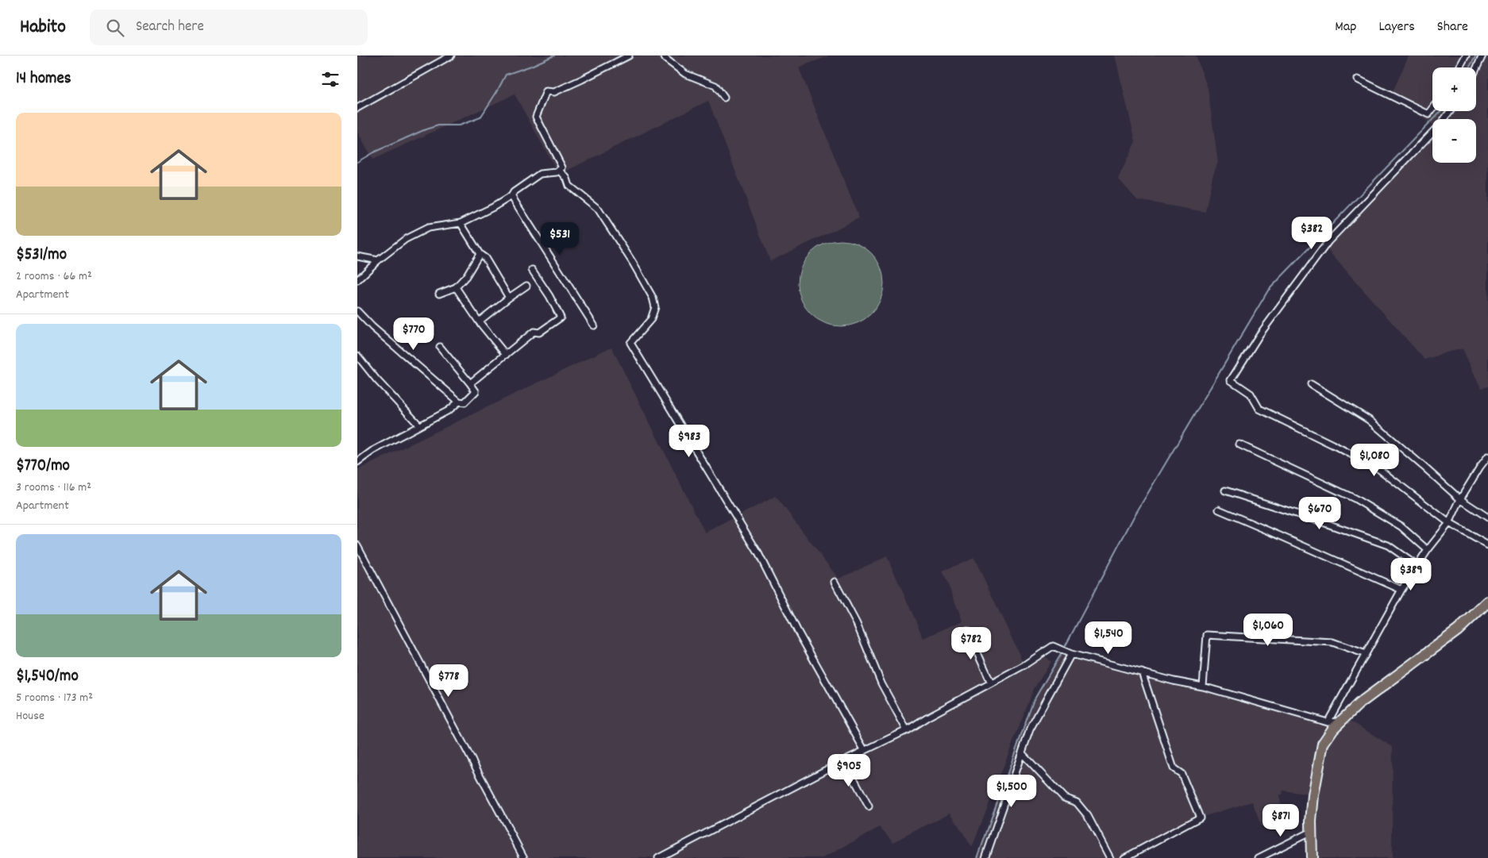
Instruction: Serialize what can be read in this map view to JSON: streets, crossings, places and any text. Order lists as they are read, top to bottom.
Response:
{
  "page": {
    "header": "Habito",
    "search": "Search here",
    "nav": ["Map", "Layers", "Share"],
    "heading": "14 homes",
    "map_buttons": ["+", "−"],
    "list": [
      {
        "name": "$531/mo",
        "note": "2 rooms · 66 m² · Apartment"
      },
      {
        "name": "$770/mo",
        "note": "3 rooms · 116 m² · Apartment"
      },
      {
        "name": "$1,540/mo",
        "note": "5 rooms · 173 m² · House"
      }
    ],
    "price": [
      "$382",
      "$531",
      "$770",
      "$983",
      "$1,080",
      "$670",
      "$389",
      "$1,060",
      "$1,540",
      "$782",
      "$778",
      "$905",
      "$1,500",
      "$871"
    ]
  }
}
